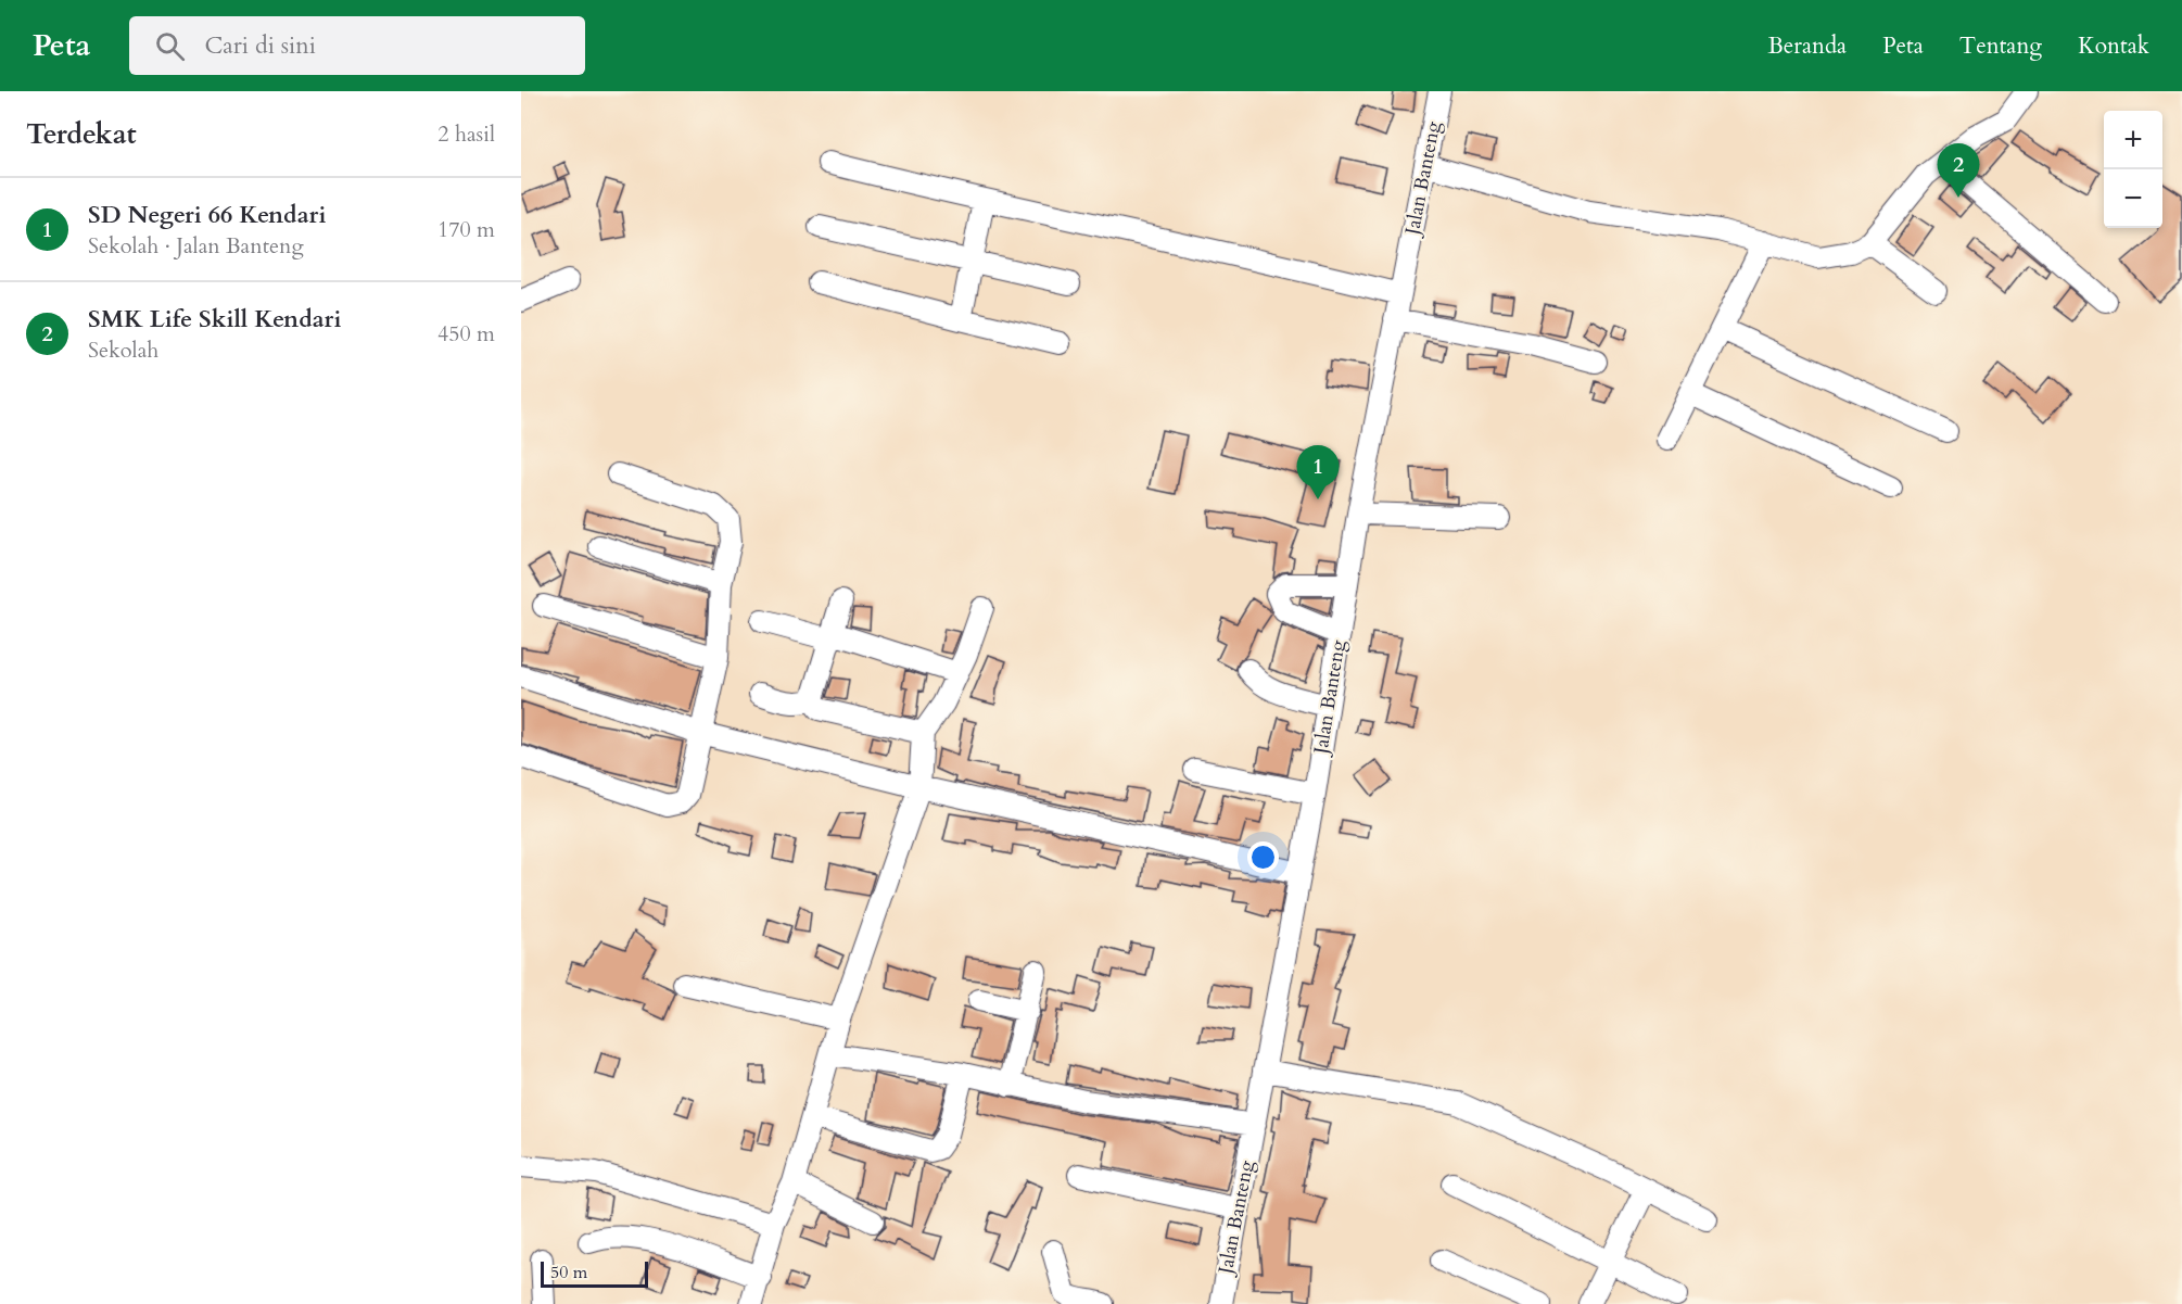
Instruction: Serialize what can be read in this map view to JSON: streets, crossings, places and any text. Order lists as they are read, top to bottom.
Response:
{
  "streets": {
    "street": ["Jalan Banteng"]
  },
  "scale_bar": "50 m",
  "page": {
    "header": "Peta",
    "search": "Cari di sini",
    "nav": [
      "Beranda",
      "Peta",
      "Tentang",
      "Kontak"
    ],
    "heading": ["Terdekat", "2 hasil"],
    "map_buttons": ["+", "−"],
    "pins": ["2", "1"],
    "list": [
      {
        "mark": "1",
        "name": "SD Negeri 66 Kendari",
        "note": "Sekolah · Jalan Banteng",
        "value": "170 m"
      },
      {
        "mark": "2",
        "name": "SMK Life Skill Kendari",
        "note": "Sekolah",
        "value": "450 m"
      }
    ],
    "scale": "50 m"
  }
}
